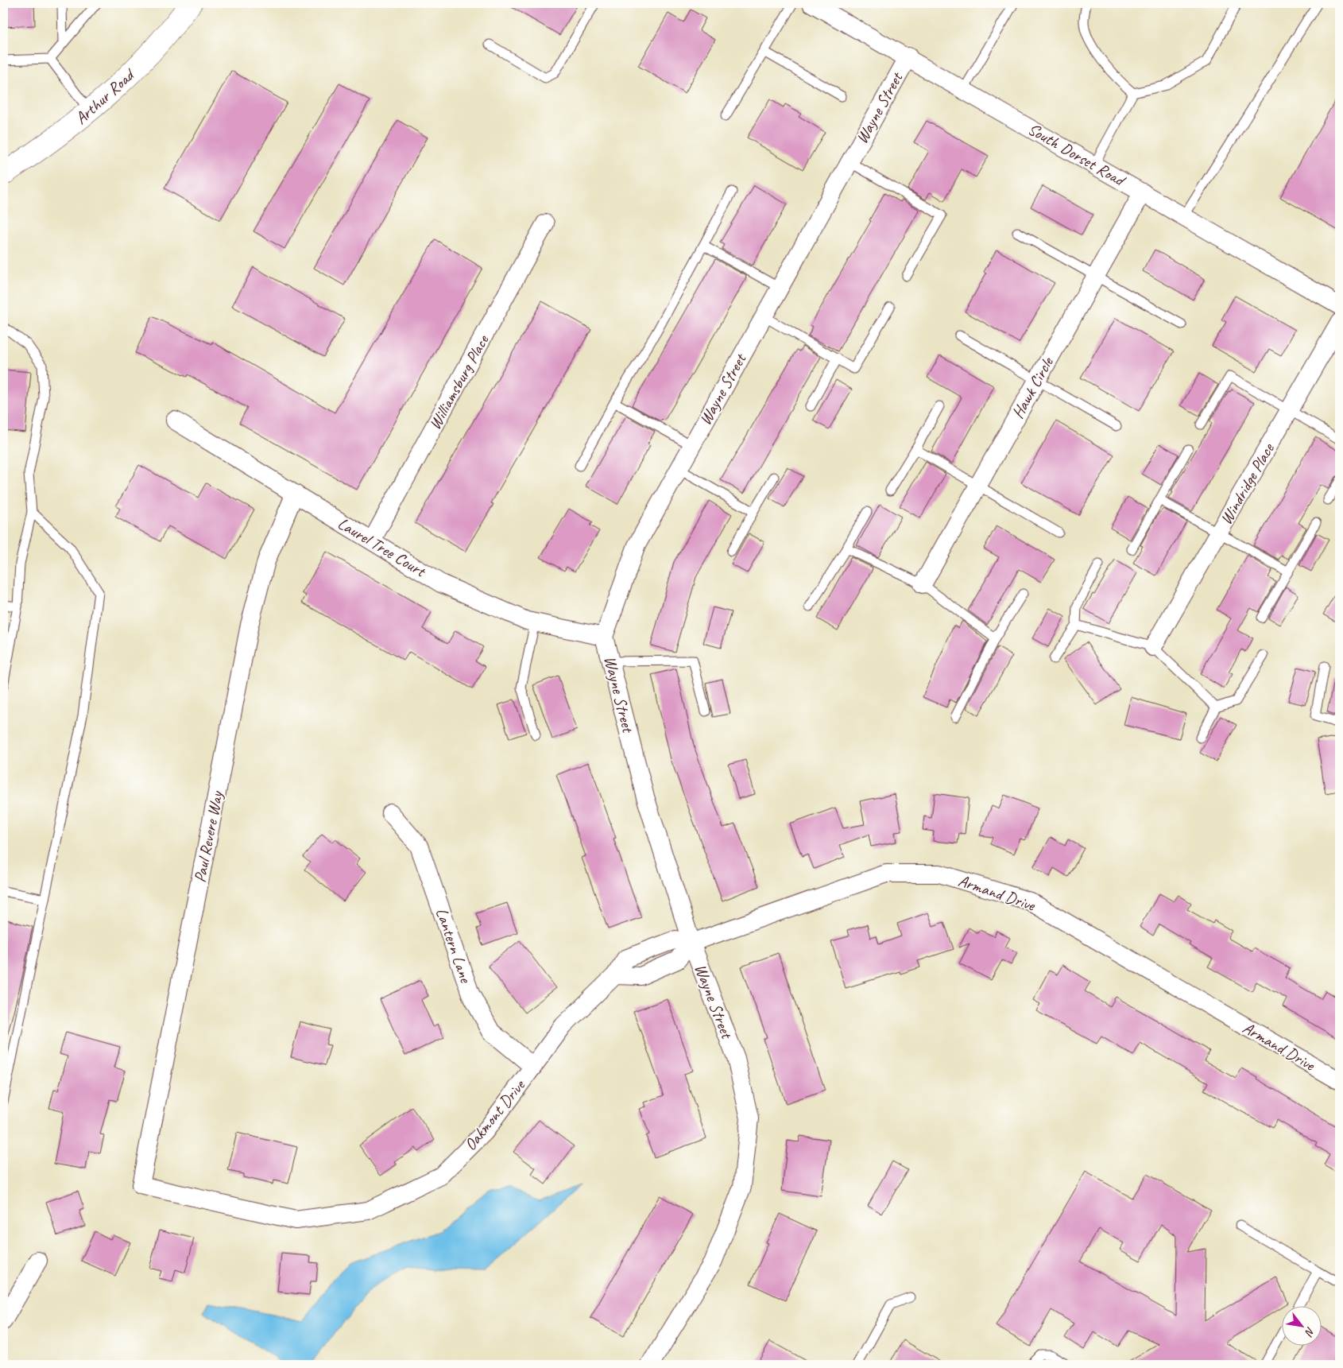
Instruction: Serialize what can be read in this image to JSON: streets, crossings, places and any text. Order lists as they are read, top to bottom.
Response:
{
  "streets": {
    "main road": ["Arthur Road"],
    "street": [
      "Wayne Street",
      "South Dorset Road",
      "Williamsburg Place",
      "Hawk Circle",
      "Windridge Place",
      "Laurel Tree Court",
      "Paul Revere Way",
      "Armand Drive",
      "Lantern Lane",
      "Oakmont Drive"
    ]
  },
  "crossings": [
    ["Wayne Street", "South Dorset Road"],
    ["Wayne Street", "Laurel Tree Court"],
    ["Wayne Street", "Armand Drive"],
    ["Wayne Street", "Oakmont Drive"],
    ["South Dorset Road", "Hawk Circle"],
    ["Williamsburg Place", "Laurel Tree Court"],
    ["Laurel Tree Court", "Paul Revere Way"],
    ["Paul Revere Way", "Oakmont Drive"],
    ["Armand Drive", "Oakmont Drive"],
    ["Lantern Lane", "Oakmont Drive"]
  ],
  "north": "bottom right"
}
